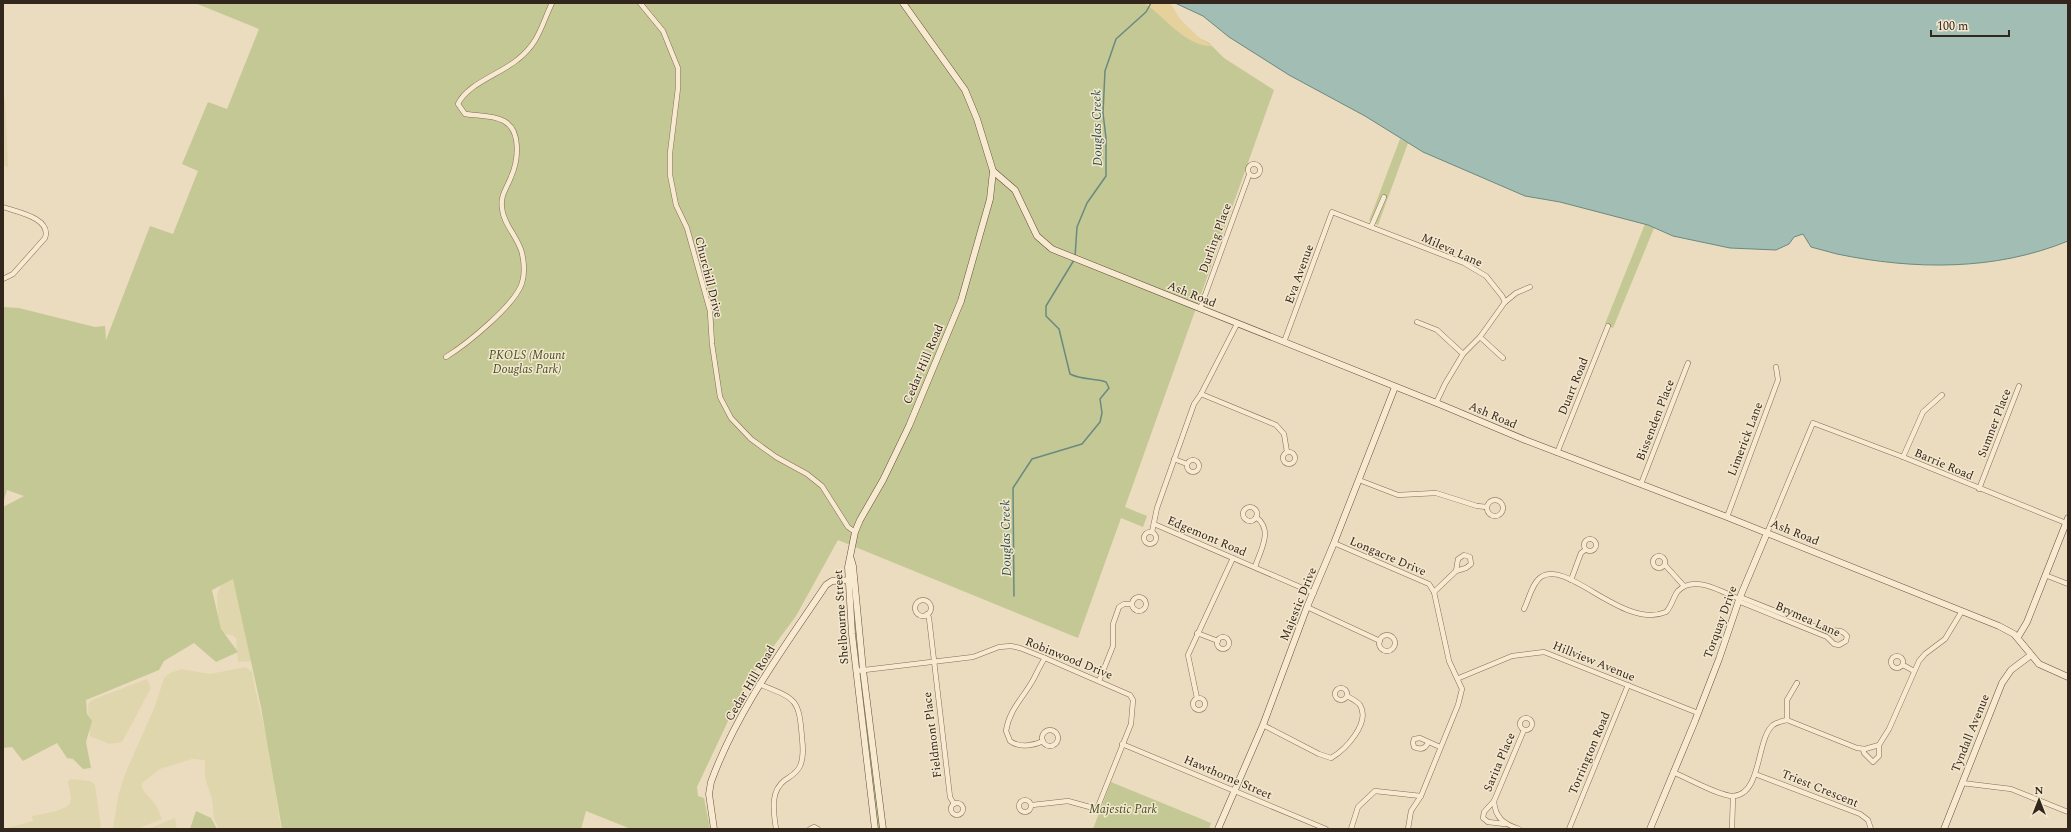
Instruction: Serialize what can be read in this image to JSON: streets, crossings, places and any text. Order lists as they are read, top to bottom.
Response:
{
  "streets": {
    "main road": [
      "Ash Road",
      "Cedar Hill Road",
      "Majestic Drive",
      "Shelbourne Street",
      "Torquay Drive",
      "Tyndall Avenue"
    ],
    "street": [
      "Durling Place",
      "Mileva Lane",
      "Eva Avenue",
      "Churchill Drive",
      "Duart Road",
      "Bissenden Place",
      "Sumner Place",
      "Limerick Lane",
      "Barrie Road",
      "Edgemont Road",
      "Longacre Drive",
      "Brymea Lane",
      "Robinwood Drive",
      "Hillview Avenue",
      "Fieldmont Place",
      "Torrington Road",
      "Sarita Place",
      "Hawthorne Street",
      "Triest Crescent"
    ]
  },
  "crossings": [
    ["Durling Place", "Ash Road"],
    ["Mileva Lane", "Eva Avenue"],
    ["Eva Avenue", "Ash Road"],
    ["Churchill Drive", "Cedar Hill Road"],
    ["Ash Road", "Cedar Hill Road"],
    ["Ash Road", "Duart Road"],
    ["Ash Road", "Bissenden Place"],
    ["Ash Road", "Limerick Lane"],
    ["Ash Road", "Edgemont Road"],
    ["Ash Road", "Majestic Drive"],
    ["Ash Road", "Torquay Drive"],
    ["Cedar Hill Road", "Shelbourne Street"],
    ["Sumner Place", "Barrie Road"],
    ["Barrie Road", "Torquay Drive"],
    ["Edgemont Road", "Majestic Drive"],
    ["Longacre Drive", "Majestic Drive"],
    ["Longacre Drive", "Hillview Avenue"],
    ["Majestic Drive", "Hawthorne Street"],
    ["Shelbourne Street", "Robinwood Drive"],
    ["Brymea Lane", "Torquay Drive"],
    ["Torquay Drive", "Hillview Avenue"],
    ["Robinwood Drive", "Fieldmont Place"],
    ["Robinwood Drive", "Hawthorne Street"],
    ["Hillview Avenue", "Torrington Road"]
  ],
  "water": ["Douglas Creek"],
  "parks": ["PKOLS (Mount Douglas Park)", "Majestic Park"],
  "scale_bar": "100 m",
  "north": "top"
}
